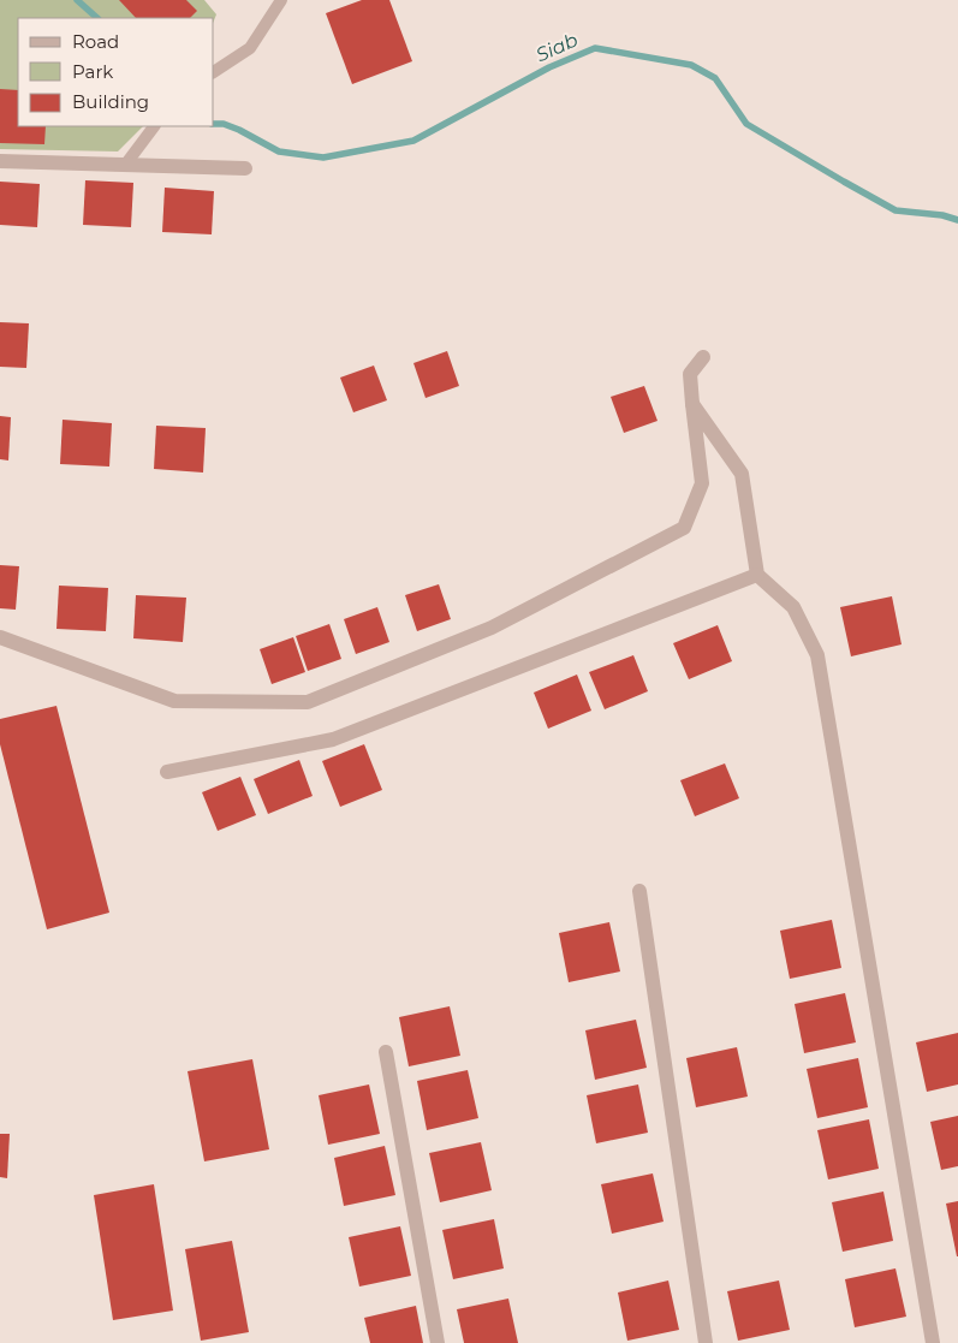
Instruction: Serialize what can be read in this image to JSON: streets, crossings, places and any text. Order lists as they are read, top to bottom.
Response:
{
  "water": ["Siab"],
  "legend": ["Road", "Park", "Building"]
}
